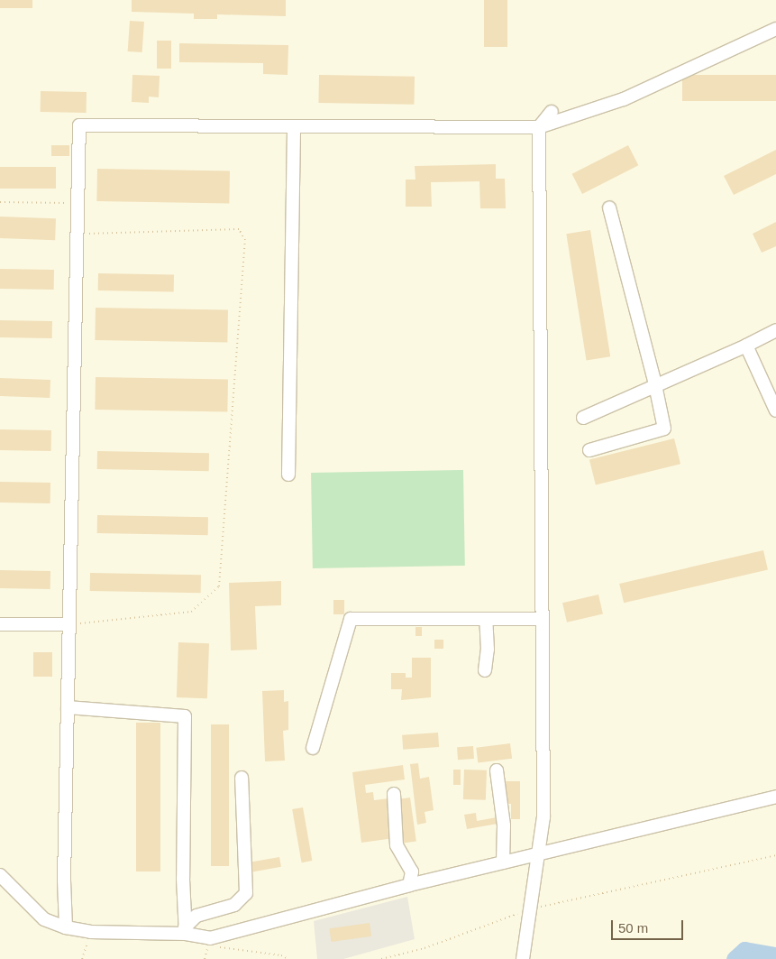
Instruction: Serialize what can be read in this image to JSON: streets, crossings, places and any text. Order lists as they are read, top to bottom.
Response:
{
  "scale_bar": "50 m"
}
